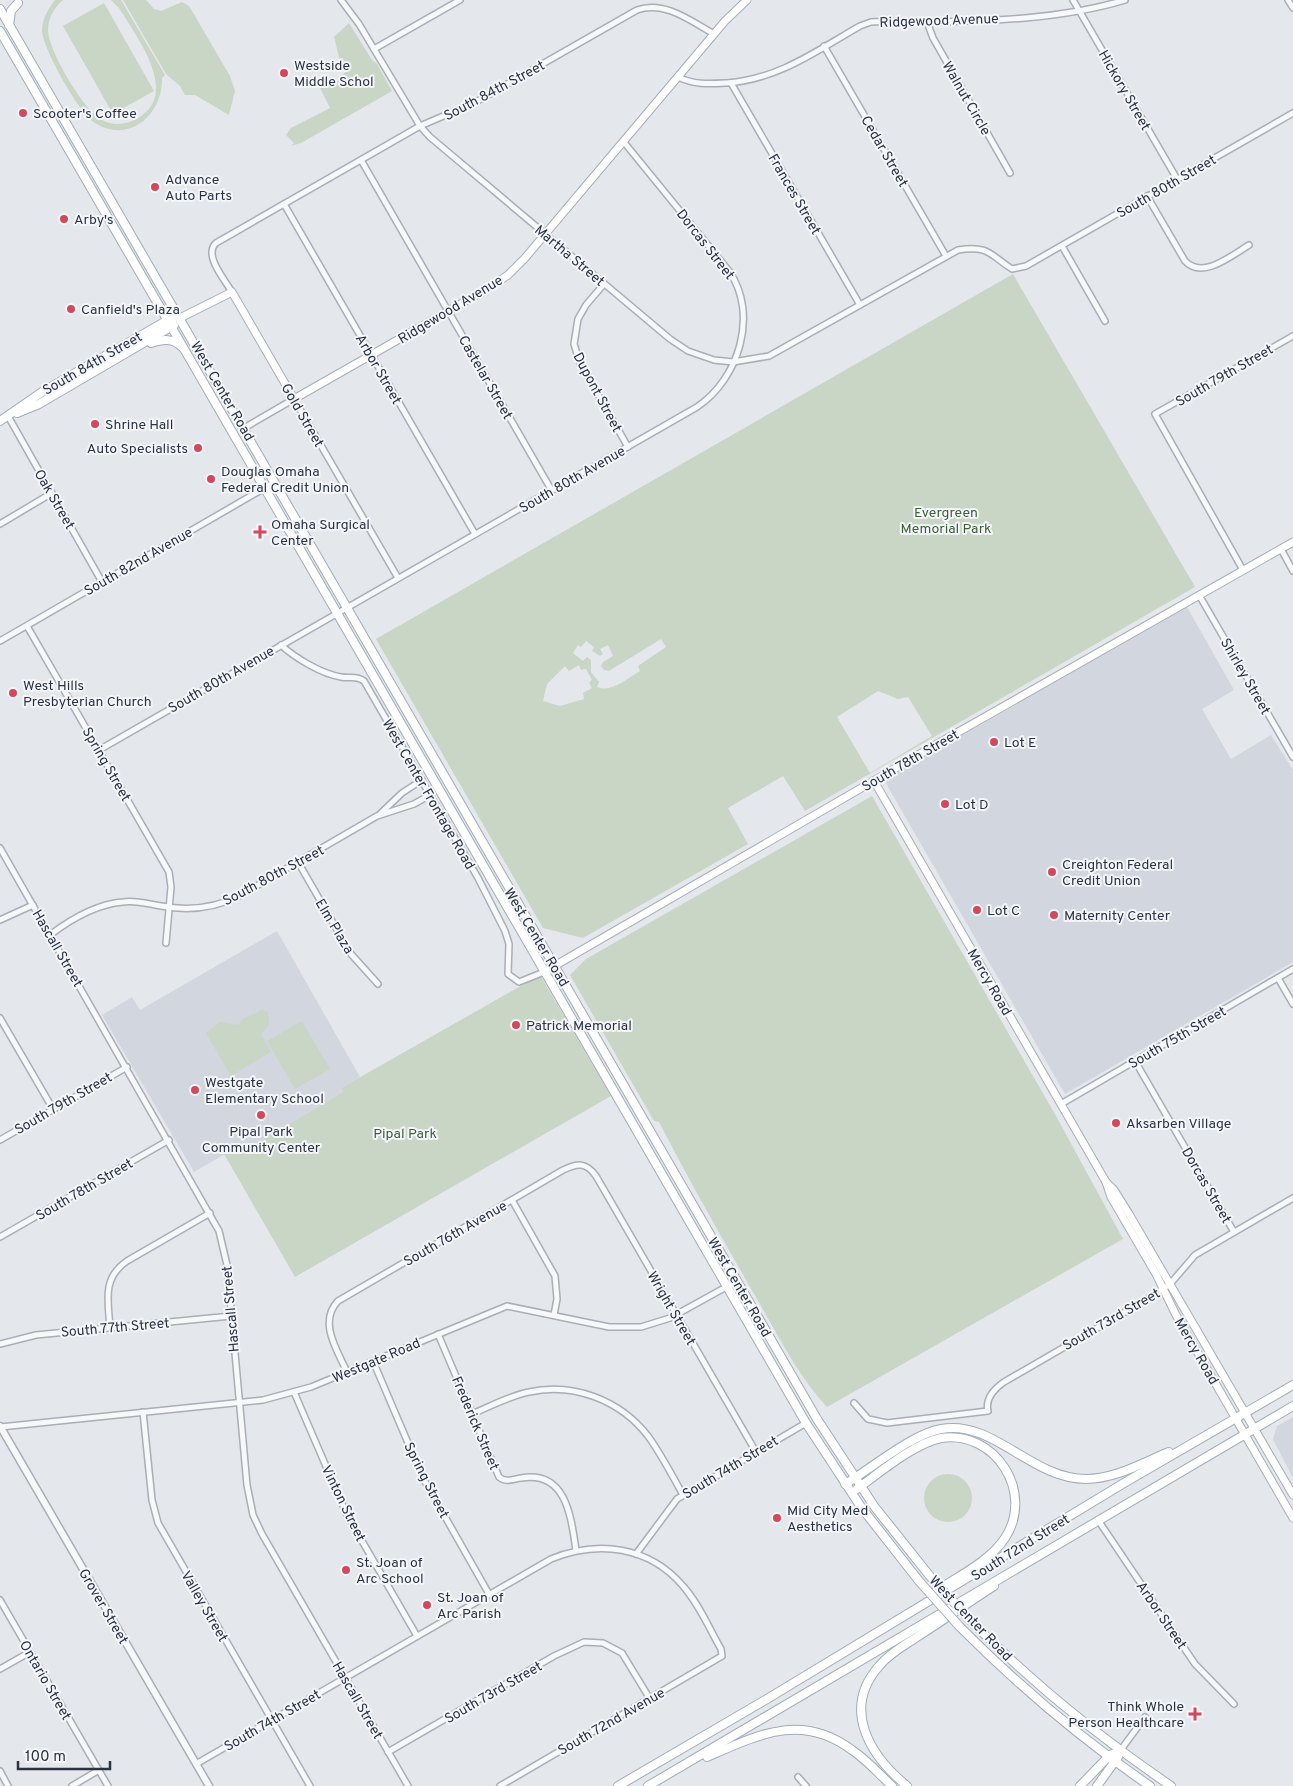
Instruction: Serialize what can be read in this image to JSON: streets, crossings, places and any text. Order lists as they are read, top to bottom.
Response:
{
  "streets": {
    "main road": [
      "Ridgewood Avenue",
      "South 84th Street",
      "West Center Road",
      "Gold Street",
      "South 78th Street",
      "Mercy Road",
      "South 72nd Street"
    ],
    "street": [
      "Hickory Street",
      "Walnut Circle",
      "Cedar Street",
      "South 80th Street",
      "Frances Street",
      "Dorcas Street",
      "Martha Street",
      "Arbor Street",
      "South 79th Street",
      "Castelar Street",
      "Dupont Street",
      "South 80th Avenue",
      "Oak Street",
      "South 82nd Avenue",
      "Shirley Street",
      "Spring Street",
      "West Center Frontage Road",
      "Elm Plaza",
      "Hascall Street",
      "South 75th Street",
      "South 76th Avenue",
      "Wright Street",
      "South 73rd Street",
      "South 77th Street",
      "Westgate Road",
      "Frederick Street",
      "South 74th Street",
      "Vinton Street",
      "Grover Street",
      "Valley Street",
      "Ontario Street",
      "South 72nd Avenue"
    ]
  },
  "crossings": [
    ["Ridgewood Avenue", "South 84th Street"],
    ["Ridgewood Avenue", "Hickory Street"],
    ["Ridgewood Avenue", "Walnut Circle"],
    ["Ridgewood Avenue", "Cedar Street"],
    ["Ridgewood Avenue", "Frances Street"],
    ["Ridgewood Avenue", "Dorcas Street"],
    ["Ridgewood Avenue", "Martha Street"],
    ["Ridgewood Avenue", "Arbor Street"],
    ["Ridgewood Avenue", "Castelar Street"],
    ["Ridgewood Avenue", "West Center Road"],
    ["Ridgewood Avenue", "Gold Street"],
    ["South 84th Street", "Martha Street"],
    ["South 84th Street", "Arbor Street"],
    ["South 84th Street", "Castelar Street"],
    ["South 84th Street", "West Center Road"],
    ["South 84th Street", "Gold Street"],
    ["South 84th Street", "Oak Street"],
    ["Hickory Street", "South 80th Street"],
    ["Cedar Street", "South 80th Street"],
    ["South 80th Street", "Spring Street"],
    ["South 80th Street", "West Center Frontage Road"],
    ["South 80th Street", "Elm Plaza"],
    ["South 80th Street", "Hascall Street"],
    ["Dorcas Street", "Martha Street"],
    ["Dorcas Street", "South 80th Avenue"],
    ["Dorcas Street", "South 75th Street"],
    ["Dorcas Street", "South 73rd Street"],
    ["Martha Street", "Dupont Street"],
    ["Martha Street", "South 80th Avenue"],
    ["Arbor Street", "South 80th Avenue"],
    ["Arbor Street", "South 72nd Street"],
    ["South 79th Street", "South 78th Street"],
    ["South 79th Street", "Hascall Street"],
    ["Castelar Street", "South 80th Avenue"],
    ["West Center Road", "South 80th Avenue"],
    ["West Center Road", "South 82nd Avenue"],
    ["West Center Road", "South 78th Street"],
    ["West Center Road", "Westgate Road"],
    ["West Center Road", "South 74th Street"],
    ["Dupont Street", "South 80th Avenue"],
    ["Gold Street", "South 80th Avenue"],
    ["South 80th Avenue", "Spring Street"],
    ["South 80th Avenue", "West Center Frontage Road"],
    ["Oak Street", "South 82nd Avenue"],
    ["South 82nd Avenue", "Spring Street"],
    ["Shirley Street", "South 78th Street"],
    ["South 78th Street", "West Center Frontage Road"],
    ["South 78th Street", "Hascall Street"],
    ["South 78th Street", "Mercy Road"],
    ["Spring Street", "Westgate Road"],
    ["Spring Street", "South 74th Street"],
    ["Hascall Street", "South 73rd Street"],
    ["Hascall Street", "South 77th Street"],
    ["Hascall Street", "Westgate Road"],
    ["Hascall Street", "South 74th Street"],
    ["Mercy Road", "South 75th Street"],
    ["Mercy Road", "South 73rd Street"],
    ["Mercy Road", "South 72nd Street"],
    ["South 76th Avenue", "Wright Street"],
    ["South 76th Avenue", "Westgate Road"],
    ["Wright Street", "Westgate Road"],
    ["Wright Street", "South 74th Street"],
    ["South 73rd Street", "South 72nd Avenue"],
    ["Westgate Road", "Frederick Street"],
    ["Westgate Road", "Vinton Street"],
    ["Westgate Road", "Grover Street"],
    ["Westgate Road", "Valley Street"],
    ["Frederick Street", "South 74th Street"],
    ["South 74th Street", "Vinton Street"],
    ["South 74th Street", "Grover Street"],
    ["South 74th Street", "Valley Street"],
    ["South 74th Street", "South 72nd Avenue"]
  ],
  "parks": ["Evergreen Memorial Park", "Pipal Park"],
  "places": {
    "other": [
      "Westside Middle Schol",
      "Scooter's Coffee",
      "Advance Auto Parts",
      "Arby's",
      "Canfield's Plaza",
      "Shrine Hall",
      "Auto Specialists",
      "Douglas Omaha Federal Credit Union",
      "West Hills Presbyterian Church",
      "Lot E",
      "Lot D",
      "Creighton Federal Credit Union",
      "Lot C",
      "Maternity Center",
      "Patrick Memorial",
      "Westgate Elementary School",
      "Pipal Park Community Center",
      "Aksarben Village",
      "Mid City Med Aesthetics",
      "St. Joan of Arc School",
      "St. Joan of Arc Parish"
    ],
    "health": ["Omaha Surgical Center", "Think Whole Person Healthcare"]
  },
  "scale_bar": "100 m"
}
